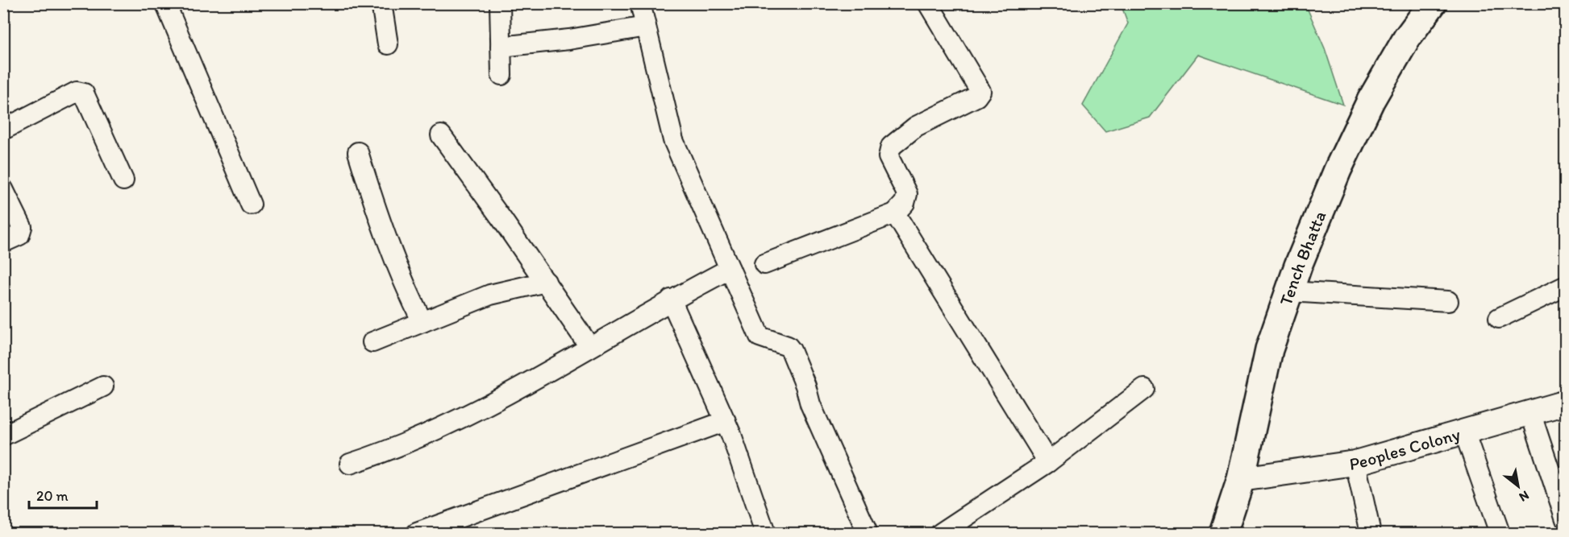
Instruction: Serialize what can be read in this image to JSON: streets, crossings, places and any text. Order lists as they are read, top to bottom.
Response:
{
  "streets": {
    "main road": ["Tench Bhatta"],
    "street": ["Peoples Colony"]
  },
  "crossings": [
    ["Tench Bhatta", "Peoples Colony"]
  ],
  "scale_bar": "20 m",
  "north": "bottom right"
}
